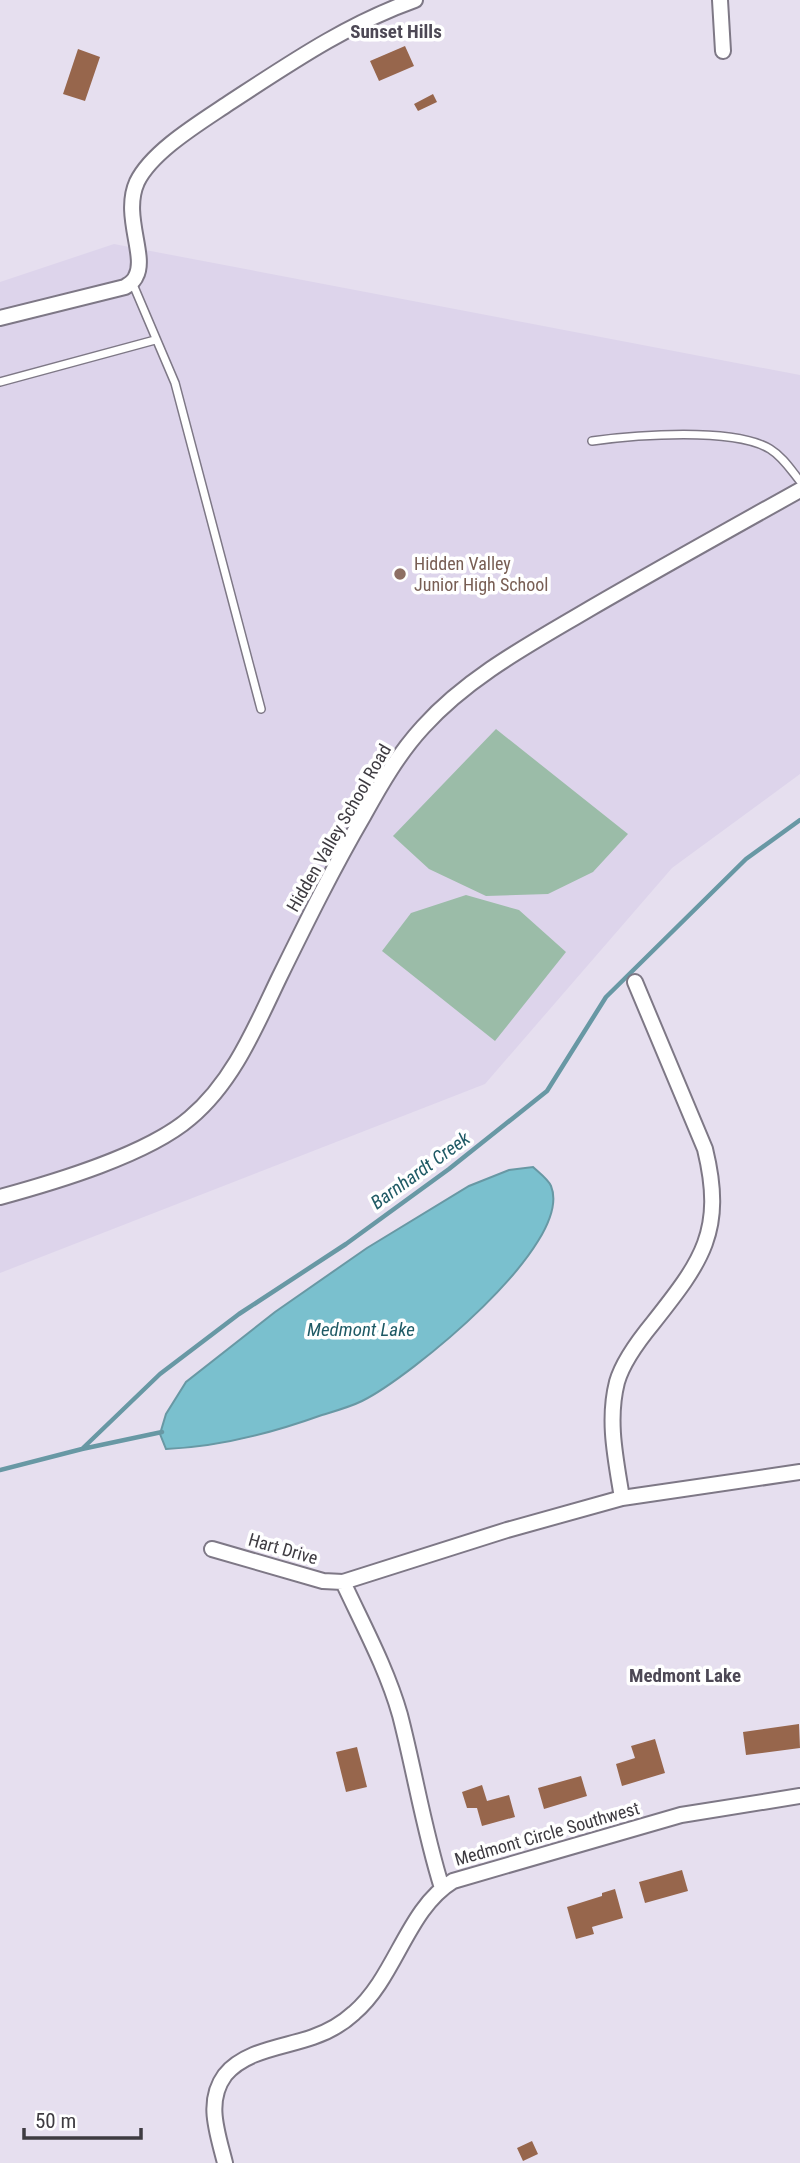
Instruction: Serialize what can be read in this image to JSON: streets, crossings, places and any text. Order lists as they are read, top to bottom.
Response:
{
  "streets": {
    "street": ["Hidden Valley School Road", "Hart Drive", "Medmont Circle Southwest"]
  },
  "districts": ["Sunset Hills", "Medmont Lake"],
  "water": ["Barnhardt Creek", "Medmont Lake"],
  "places": ["Hidden Valley Junior High School"],
  "scale_bar": "50 m"
}
